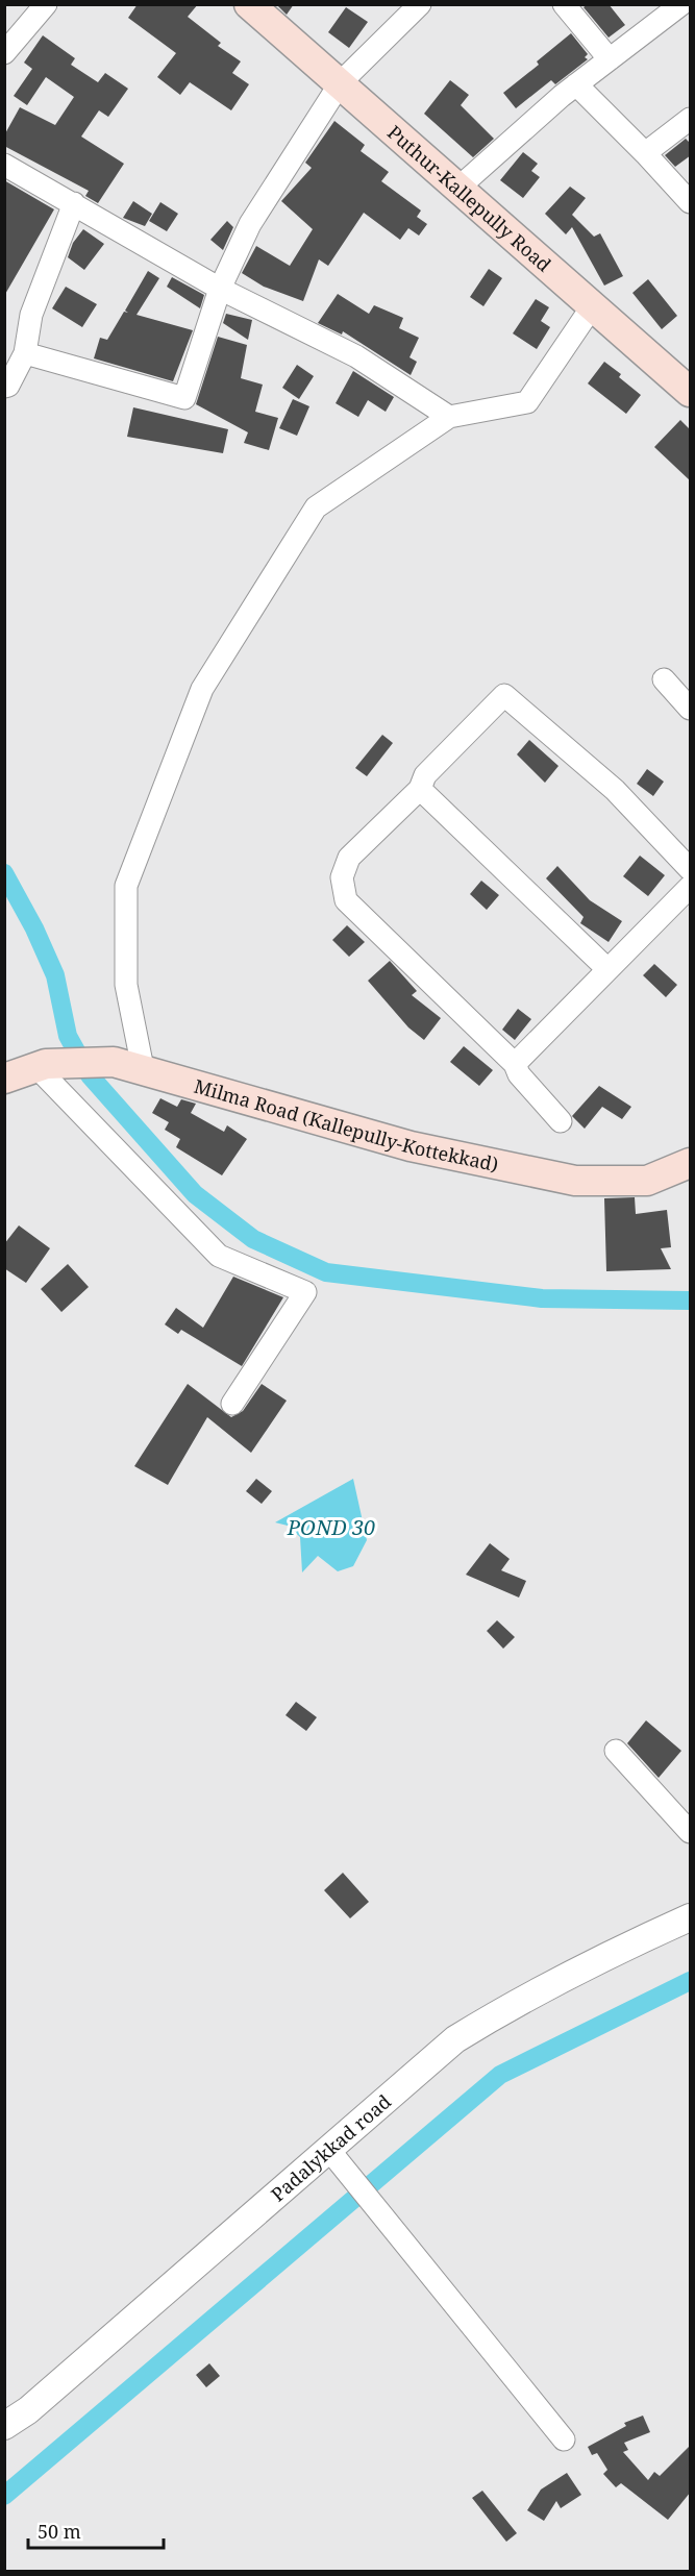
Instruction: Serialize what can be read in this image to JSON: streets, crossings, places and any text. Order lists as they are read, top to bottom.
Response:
{
  "streets": {
    "main road": ["Puthur-Kallepully Road", "Milma Road (Kallepully-Kottekkad)"],
    "street": ["Padalykkad road"]
  },
  "water": ["POND 30"],
  "scale_bar": "50 m"
}
